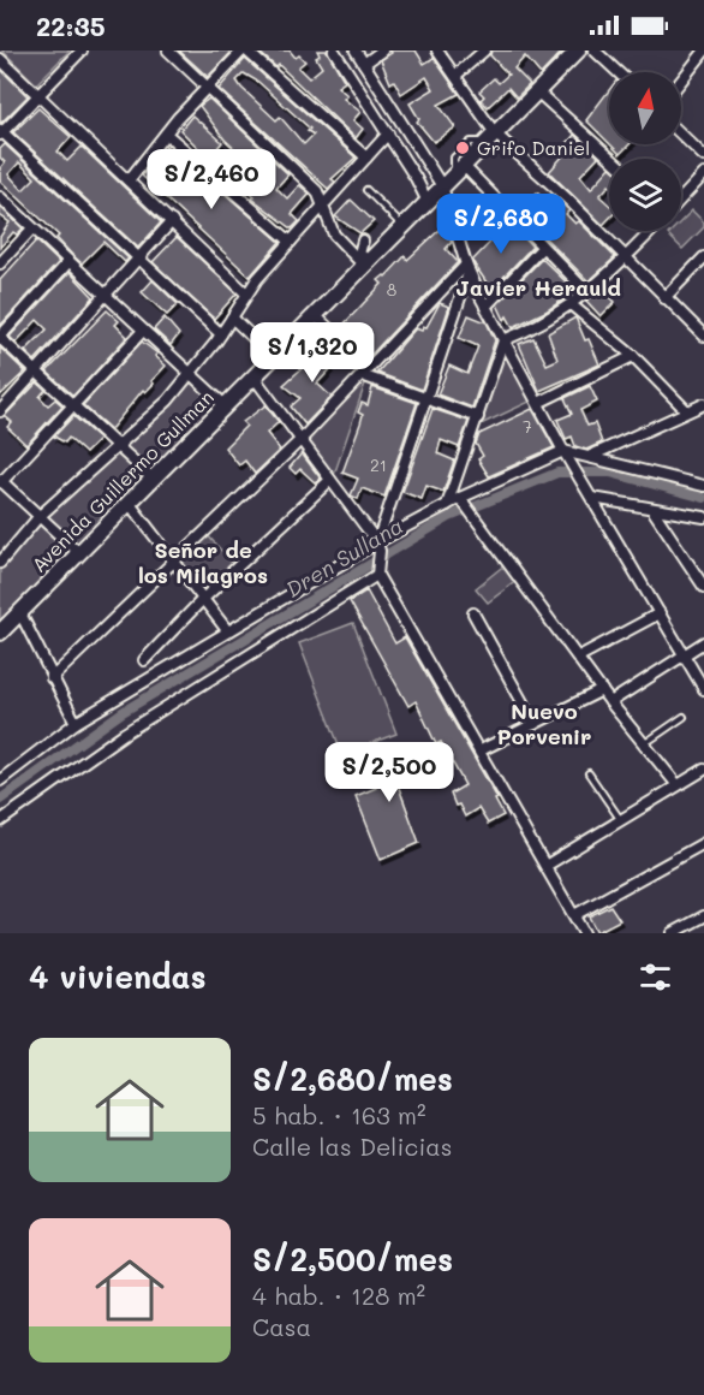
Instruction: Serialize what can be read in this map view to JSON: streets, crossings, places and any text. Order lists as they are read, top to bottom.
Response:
{
  "streets": {
    "main road": ["Avenida Guillermo Gullman"]
  },
  "districts": ["Javier Herauld", "Señor de los Milagros", "Nuevo Porvenir"],
  "water": ["Dren Sullana"],
  "places": ["Grifo Daniel"],
  "house_numbers": ["8", "7", "21"],
  "north": "top",
  "page": {
    "status": "22:35",
    "price": [
      "S/2,460",
      "S/2,680",
      "S/1,320",
      "S/2,500"
    ],
    "heading": "4 viviendas",
    "list": [
      {
        "name": "S/2,680/mes",
        "note": "5 hab. · 163 m² · Calle las Delicias"
      },
      {
        "name": "S/2,500/mes",
        "note": "4 hab. · 128 m² · Casa"
      }
    ]
  }
}
